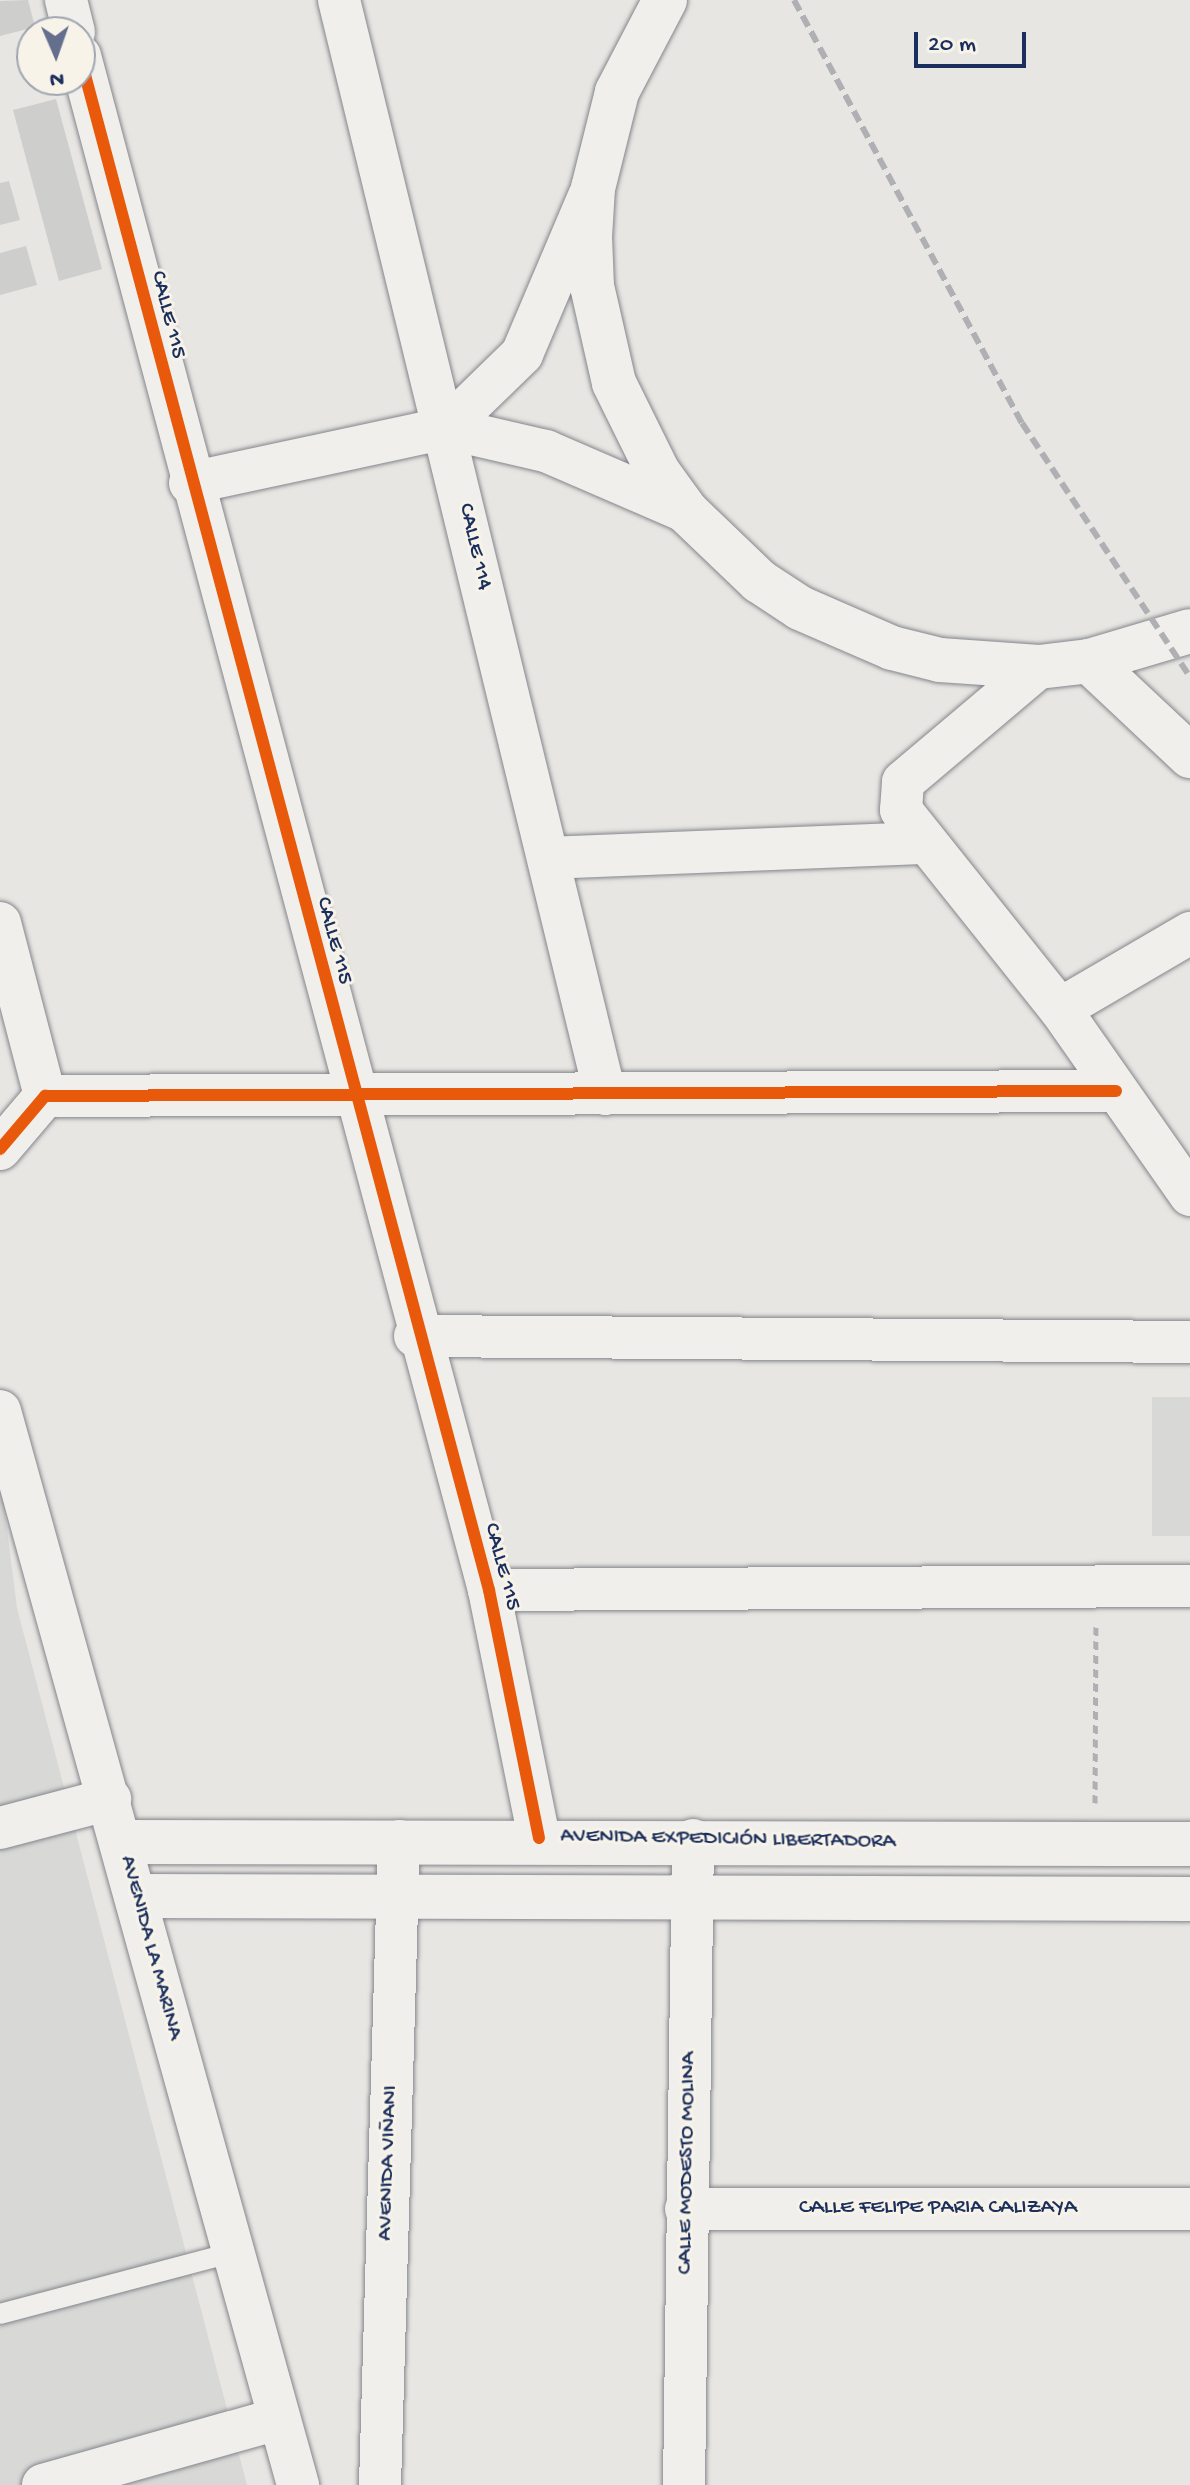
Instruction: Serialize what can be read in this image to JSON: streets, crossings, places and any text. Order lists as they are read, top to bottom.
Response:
{
  "streets": {
    "street": [
      "CALLE 115",
      "CALLE 114",
      "AVENIDA EXPEDICIÓN LIBERTADORA",
      "AVENIDA LA MARINA",
      "AVENIDA VIÑANI",
      "CALLE MODESTO MOLINA",
      "CALLE FELIPE PARIA CALIZAYA"
    ]
  },
  "crossings": [
    ["CALLE 115", "AVENIDA EXPEDICIÓN LIBERTADORA"],
    ["AVENIDA EXPEDICIÓN LIBERTADORA", "AVENIDA LA MARINA"],
    ["AVENIDA EXPEDICIÓN LIBERTADORA", "AVENIDA VIÑANI"],
    ["AVENIDA EXPEDICIÓN LIBERTADORA", "CALLE MODESTO MOLINA"],
    ["CALLE MODESTO MOLINA", "CALLE FELIPE PARIA CALIZAYA"]
  ],
  "scale_bar": "20 m",
  "north": "bottom"
}
